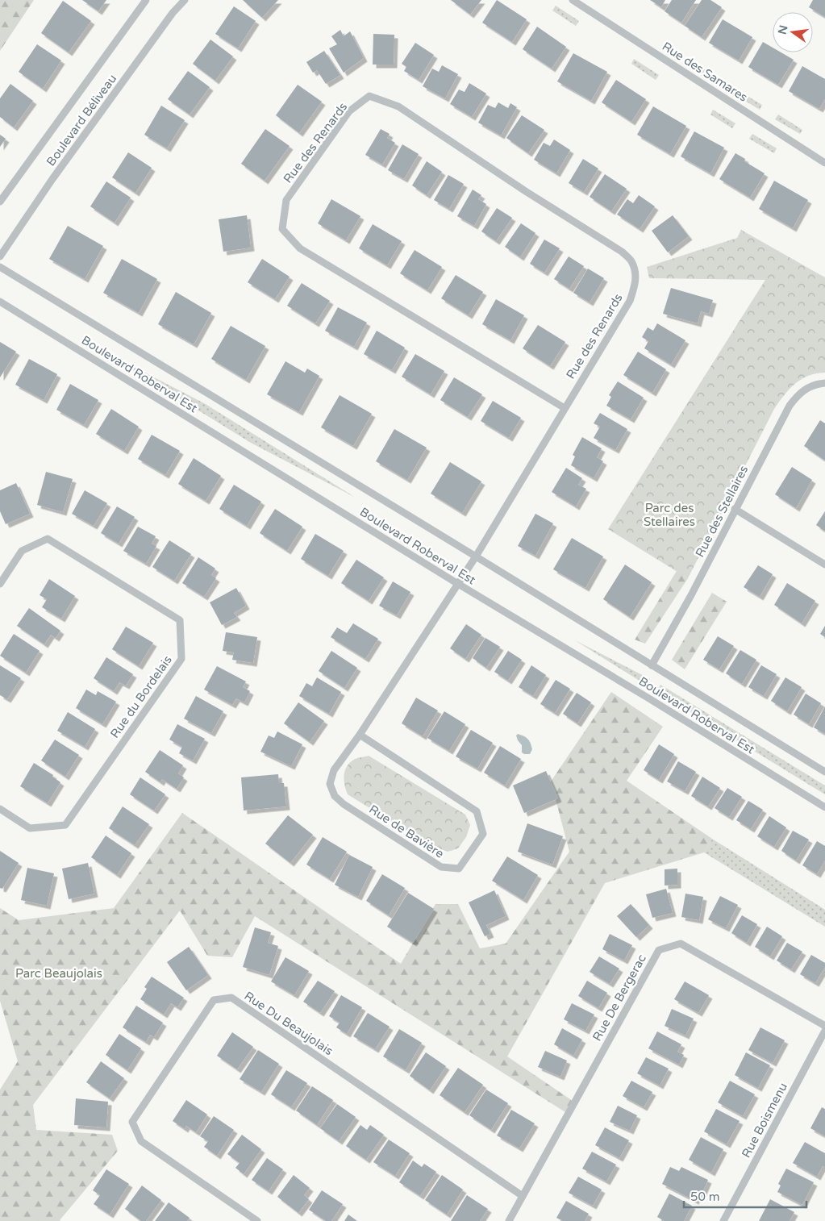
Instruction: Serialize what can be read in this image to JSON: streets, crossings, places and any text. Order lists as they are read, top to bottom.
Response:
{
  "streets": {
    "street": [
      "Rue des Samares",
      "Boulevard Béliveau",
      "Rue des Renards",
      "Boulevard Roberval Est",
      "Rue des Stellaires",
      "Rue du Bordelais",
      "Rue de Bavière",
      "Rue De Bergerac",
      "Rue Du Beaujolais",
      "Rue Boismenu"
    ]
  },
  "crossings": [
    ["Rue des Renards", "Boulevard Roberval Est"],
    ["Rue des Renards", "Rue de Bavière"],
    ["Boulevard Roberval Est", "Rue des Stellaires"],
    ["Boulevard Roberval Est", "Rue de Bavière"],
    ["Rue De Bergerac", "Rue Du Beaujolais"]
  ],
  "parks": ["Parc des Stellaires", "Parc Beaujolais"],
  "scale_bar": "50 m",
  "north": "left"
}
